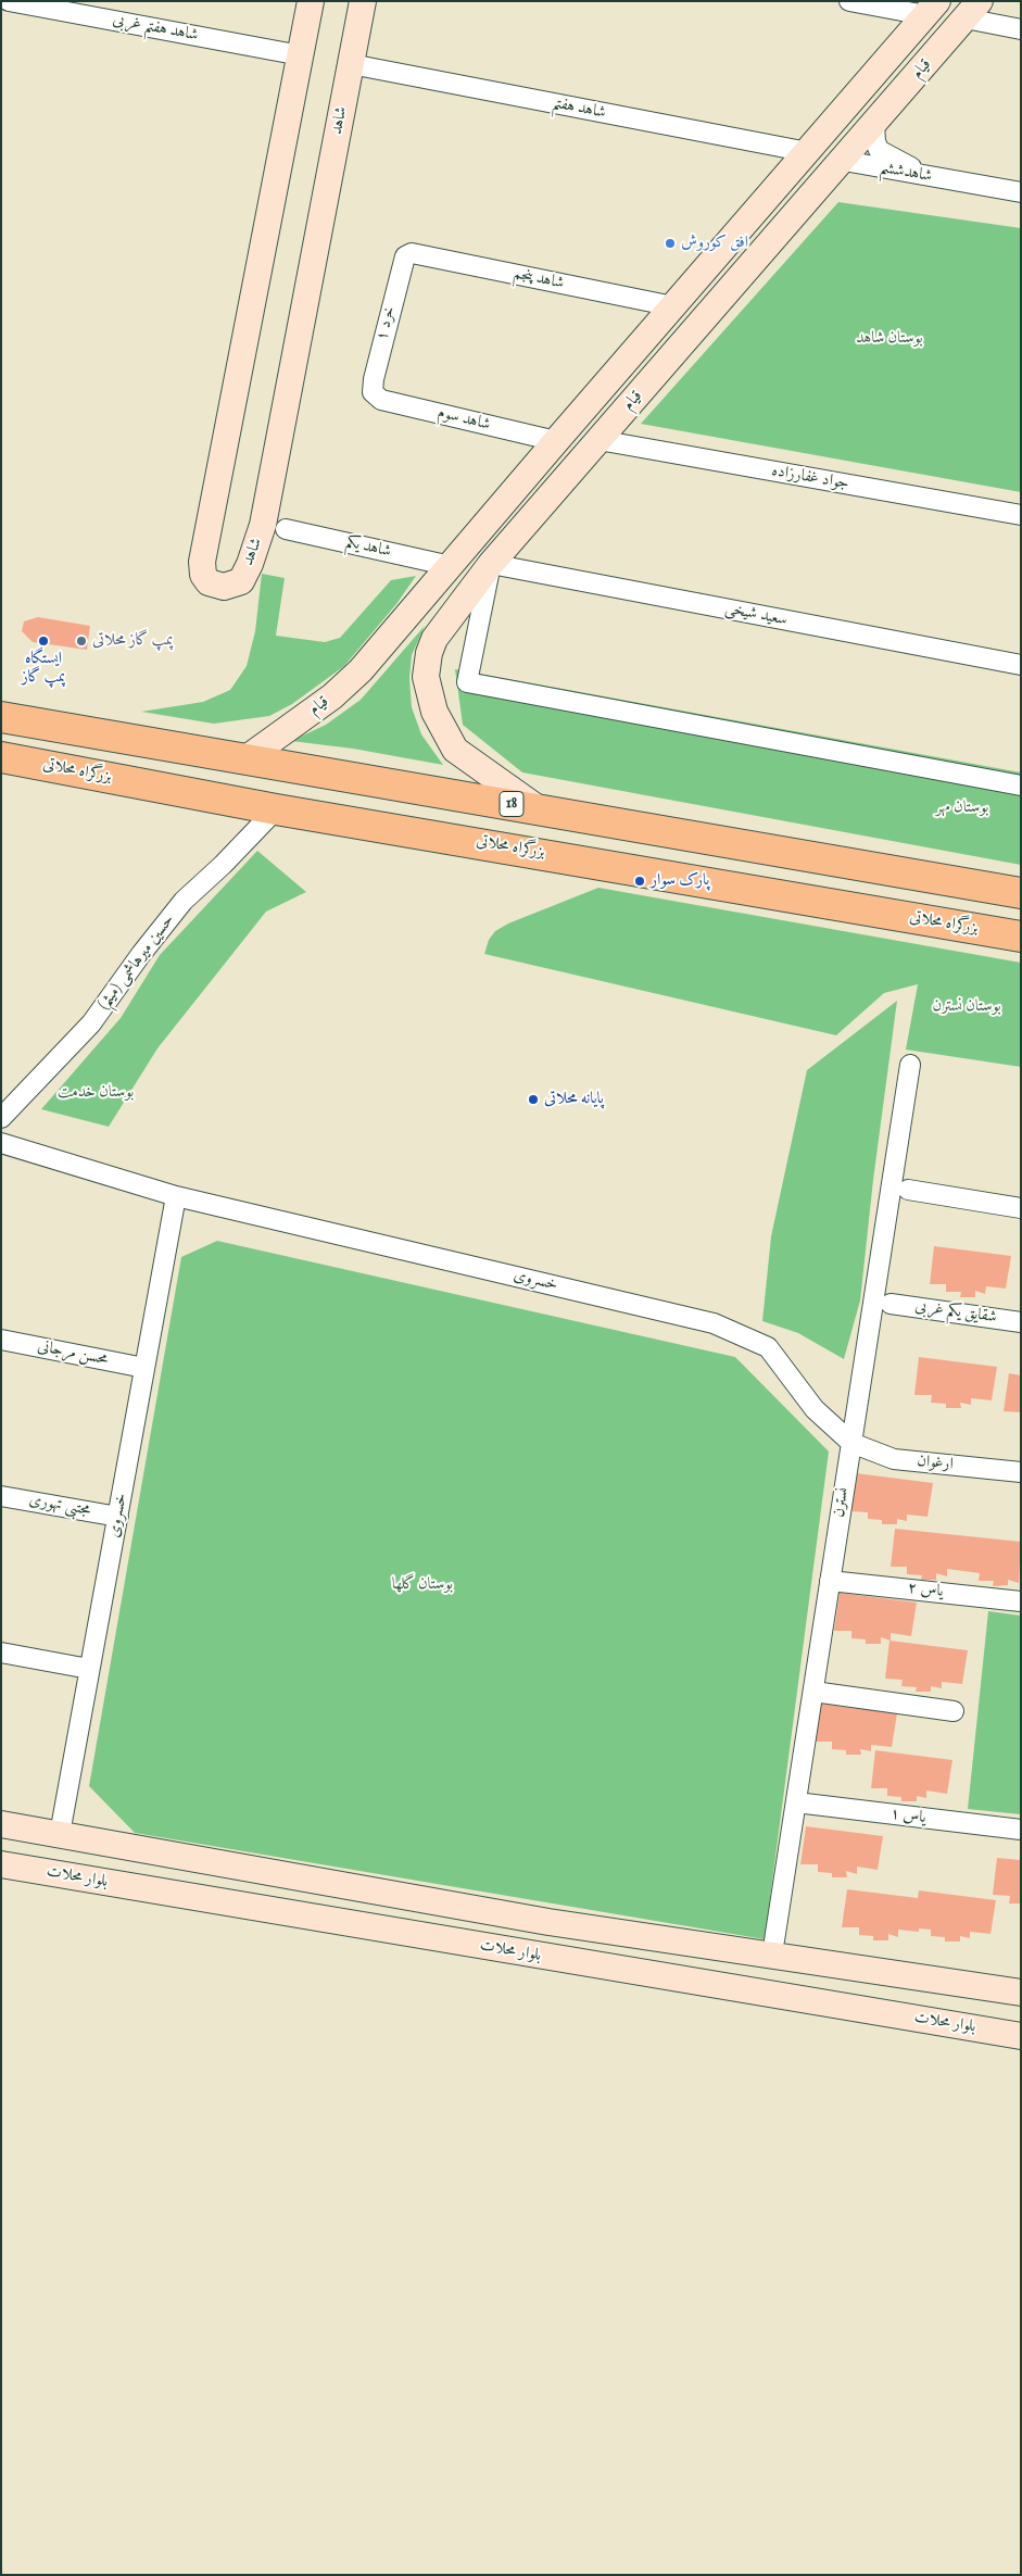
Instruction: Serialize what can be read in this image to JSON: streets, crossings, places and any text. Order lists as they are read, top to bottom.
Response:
{
  "streets": {
    "highway": ["بزرگراه محلاتی", "18"],
    "street": [
      "شاهد هفتم غربی",
      "قیام",
      "شاهد هفتم",
      "شاهد",
      "شاهدششم",
      "شاهد پنجم",
      "خرد ۱",
      "شاهد سوم",
      "جواد غفارزاده",
      "شاهد یکم",
      "سعید شیخی",
      "حسین میرهاشمی (میثم)",
      "خسروی",
      "شقایق یکم غربی",
      "محسن مرجانی",
      "ارغوان",
      "نسترن",
      "مجتبی تهوری",
      "یاس ۲",
      "یاس ۱",
      "بلوار محلات"
    ]
  },
  "crossings": [
    ["شاهد هفتم غربی", "شاهد"],
    ["قیام", "شاهد هفتم"],
    ["قیام", "شاهدششم"],
    ["قیام", "شاهد پنجم"],
    ["قیام", "شاهد سوم"],
    ["قیام", "جواد غفارزاده"],
    ["قیام", "شاهد یکم"],
    ["قیام", "سعید شیخی"],
    ["قیام", "18"],
    ["شاهد هفتم", "شاهد"],
    ["شاهد پنجم", "خرد ۱"],
    ["خرد ۱", "شاهد سوم"],
    ["بزرگراه محلاتی", "حسین میرهاشمی (میثم)"],
    ["خسروی", "محسن مرجانی"],
    ["خسروی", "ارغوان"],
    ["خسروی", "نسترن"],
    ["خسروی", "مجتبی تهوری"],
    ["ارغوان", "نسترن"],
    ["نسترن", "یاس ۲"],
    ["نسترن", "یاس ۱"]
  ],
  "parks": [
    "بوستان شاهد",
    "بوستان مهر",
    "بوستان نسترن",
    "بوستان خدمت",
    "بوستان گلها"
  ],
  "places": [
    "افق کوروش",
    "ایستگاه پمپ گاز",
    "پمپ گاز محلاتی",
    "پارک سوار",
    "پایانه محلاتی"
  ]
}
